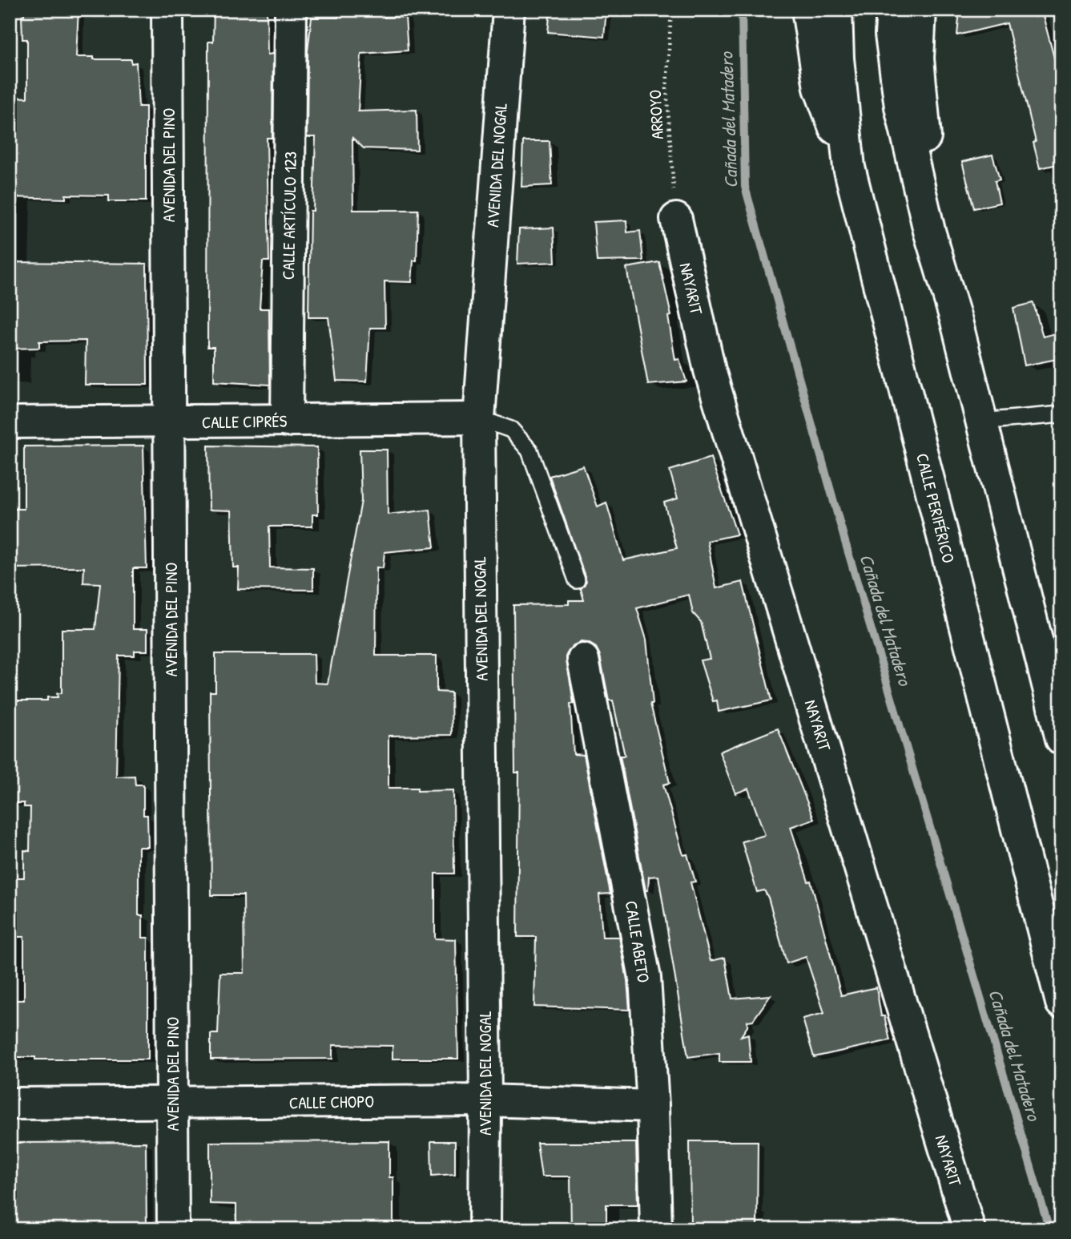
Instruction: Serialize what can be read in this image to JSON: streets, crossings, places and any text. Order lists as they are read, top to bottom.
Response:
{
  "streets": {
    "main road": [
      "AVENIDA DEL PINO",
      "AVENIDA DEL NOGAL",
      "CALLE ARTÍCULO 123",
      "NAYARIT",
      "CALLE CIPRÉS",
      "CALLE PERIFÉRICO",
      "CALLE ABETO",
      "CALLE CHOPO"
    ],
    "path": ["ARROYO"]
  },
  "crossings": [
    ["ARROYO", "NAYARIT"],
    ["AVENIDA DEL PINO", "CALLE CIPRÉS"],
    ["AVENIDA DEL PINO", "CALLE CHOPO"],
    ["AVENIDA DEL NOGAL", "CALLE CIPRÉS"],
    ["AVENIDA DEL NOGAL", "CALLE CHOPO"],
    ["CALLE ARTÍCULO 123", "CALLE CIPRÉS"],
    ["CALLE ABETO", "CALLE CHOPO"]
  ],
  "water": ["Cañada del Matadero"]
}
